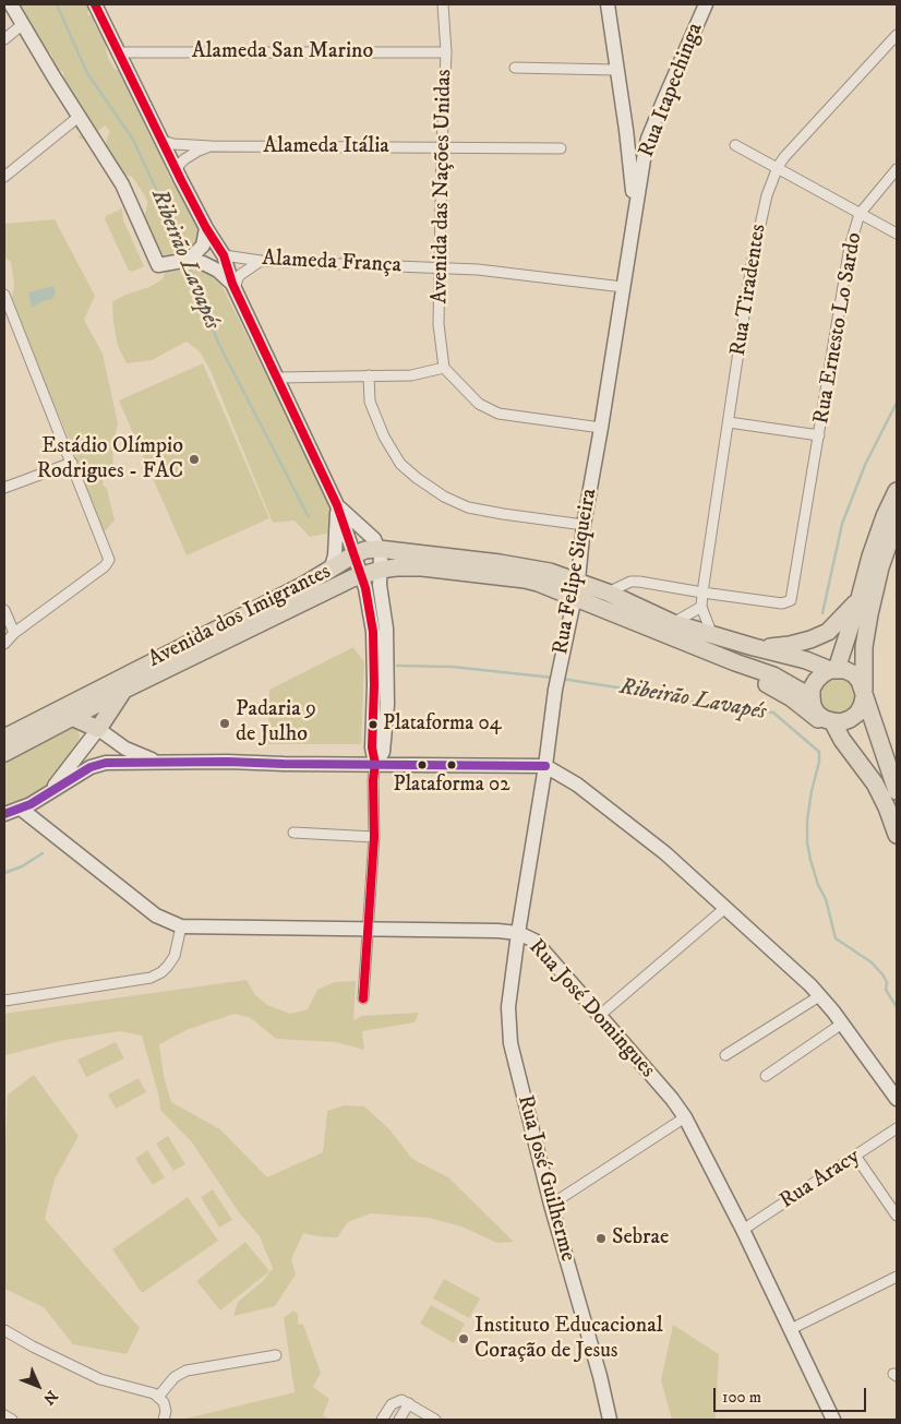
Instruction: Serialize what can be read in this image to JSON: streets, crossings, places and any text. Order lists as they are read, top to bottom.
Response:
{
  "streets": {
    "main road": ["Avenida dos Imigrantes"],
    "street": [
      "Alameda San Marino",
      "Rua Itapechinga",
      "Alameda Itália",
      "Avenida das Nações Unidas",
      "Alameda França",
      "Rua Tiradentes",
      "Rua Ernesto Lo Sardo",
      "Rua Felipe Siqueira",
      "Rua José Domingues",
      "Rua José Guilherme",
      "Rua Aracy"
    ]
  },
  "crossings": [
    ["Alameda San Marino", "Avenida das Nações Unidas"],
    ["Rua Itapechinga", "Rua Felipe Siqueira"],
    ["Alameda Itália", "Avenida das Nações Unidas"],
    ["Avenida das Nações Unidas", "Alameda França"],
    ["Alameda França", "Rua Felipe Siqueira"],
    ["Rua Tiradentes", "Rua Ernesto Lo Sardo"],
    ["Rua Felipe Siqueira", "Avenida dos Imigrantes"],
    ["Rua Felipe Siqueira", "Rua José Domingues"],
    ["Rua Felipe Siqueira", "Rua José Guilherme"],
    ["Rua José Domingues", "Rua José Guilherme"],
    ["Rua José Domingues", "Rua Aracy"]
  ],
  "water": ["Ribeirão Lavapés"],
  "places": [
    "Estádio Olímpio Rodrigues - FAC",
    "Padaria 9 de Julho",
    "Plataforma 04",
    "Plataforma 02",
    "Sebrae",
    "Instituto Educacional Coração de Jesus"
  ],
  "scale_bar": "100 m",
  "north": "bottom right"
}
